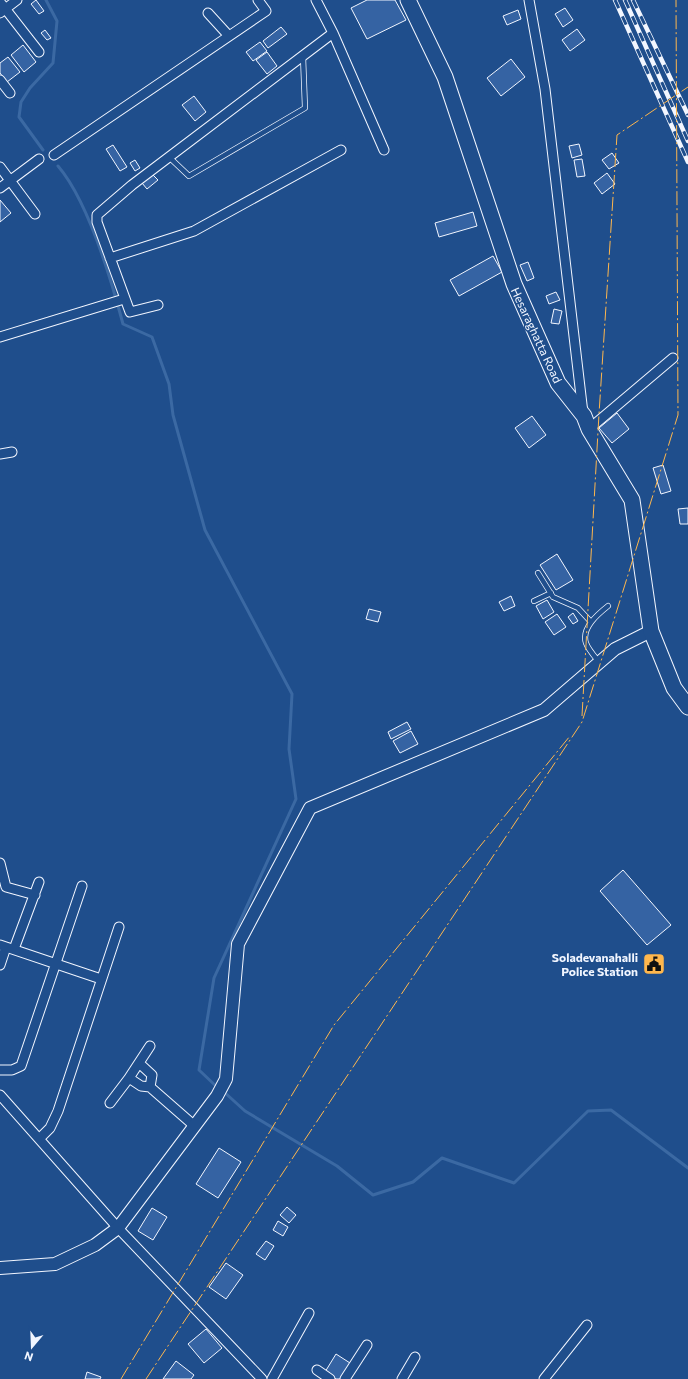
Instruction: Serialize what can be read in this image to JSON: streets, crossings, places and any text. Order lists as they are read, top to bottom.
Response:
{
  "streets": {
    "main road": ["Hesaraghatta Road"]
  },
  "places": {
    "public building": ["Soladevanahalli Police Station"]
  },
  "north": "bottom"
}
